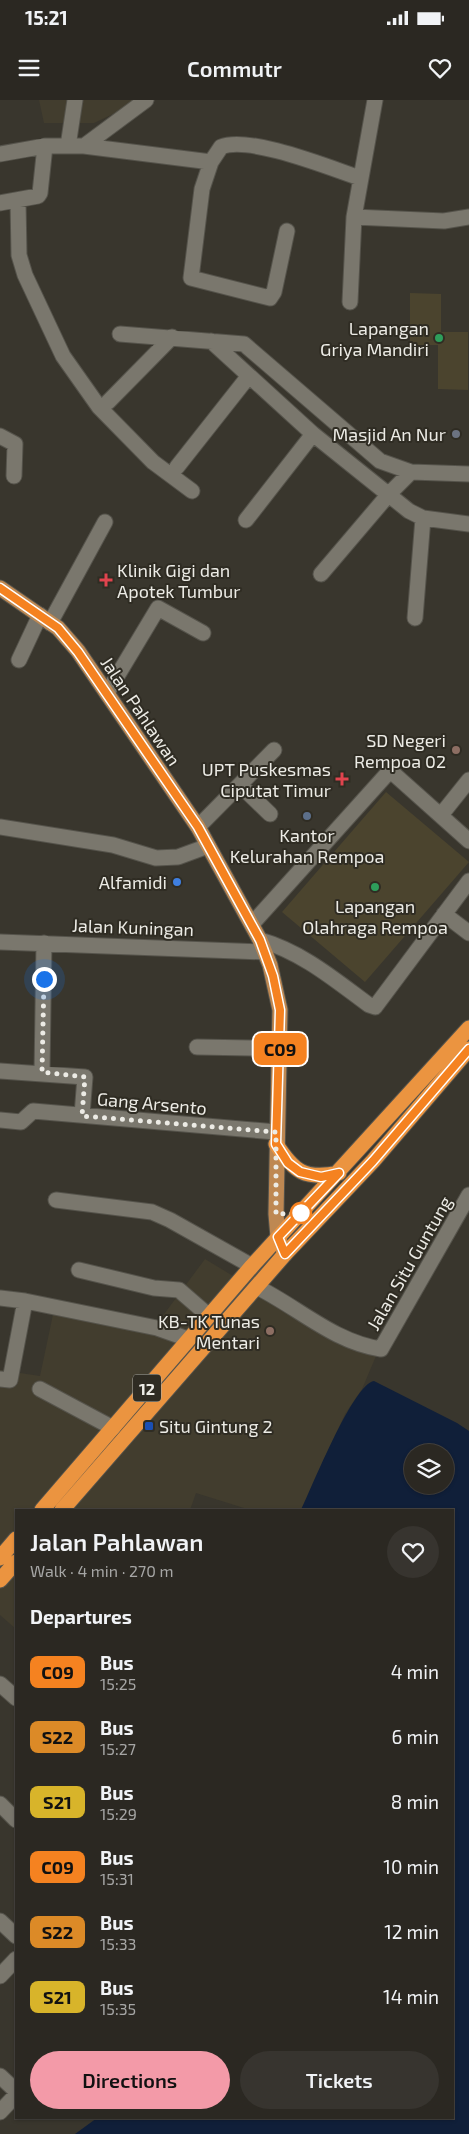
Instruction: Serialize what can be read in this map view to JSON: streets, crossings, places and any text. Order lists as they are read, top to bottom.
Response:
{
  "streets": {
    "highway": ["12"],
    "main road": ["Jalan Pahlawan"],
    "street": ["Jalan Kuningan", "Gang Arsento", "Jalan Situ Guntung"]
  },
  "crossings": [
    ["Jalan Pahlawan", "Jalan Kuningan"],
    ["Jalan Pahlawan", "Gang Arsento"],
    ["Jalan Pahlawan", "12"],
    ["Jalan Situ Guntung", "12"]
  ],
  "places": {
    "other": [
      "Lapangan Griya Mandiri",
      "Masjid An Nur",
      "SD Negeri Rempoa 02",
      "Kantor Kelurahan Rempoa",
      "Alfamidi",
      "Lapangan Olahraga Rempoa",
      "KB-TK Tunas Mentari"
    ],
    "health": ["Klinik Gigi dan Apotek Tumbur", "UPT Puskesmas Ciputat Timur"],
    "transit": ["Situ Gintung 2"]
  },
  "lines": ["bus line C09"],
  "page": {
    "status": "15:21",
    "header": "Commutr",
    "on_map": "C09",
    "heading": [
      ["Jalan Pahlawan", "Walk · 4 min · 270 m"],
      "Departures"
    ],
    "list": [
      {
        "mark": "C09",
        "name": "Bus",
        "note": "15:25",
        "value": "4 min"
      },
      {
        "mark": "S22",
        "name": "Bus",
        "note": "15:27",
        "value": "6 min"
      },
      {
        "mark": "S21",
        "name": "Bus",
        "note": "15:29",
        "value": "8 min"
      },
      {
        "mark": "C09",
        "name": "Bus",
        "note": "15:31",
        "value": "10 min"
      },
      {
        "mark": "S22",
        "name": "Bus",
        "note": "15:33",
        "value": "12 min"
      },
      {
        "mark": "S21",
        "name": "Bus",
        "note": "15:35",
        "value": "14 min"
      }
    ],
    "buttons": ["Directions", "Tickets"]
  }
}
